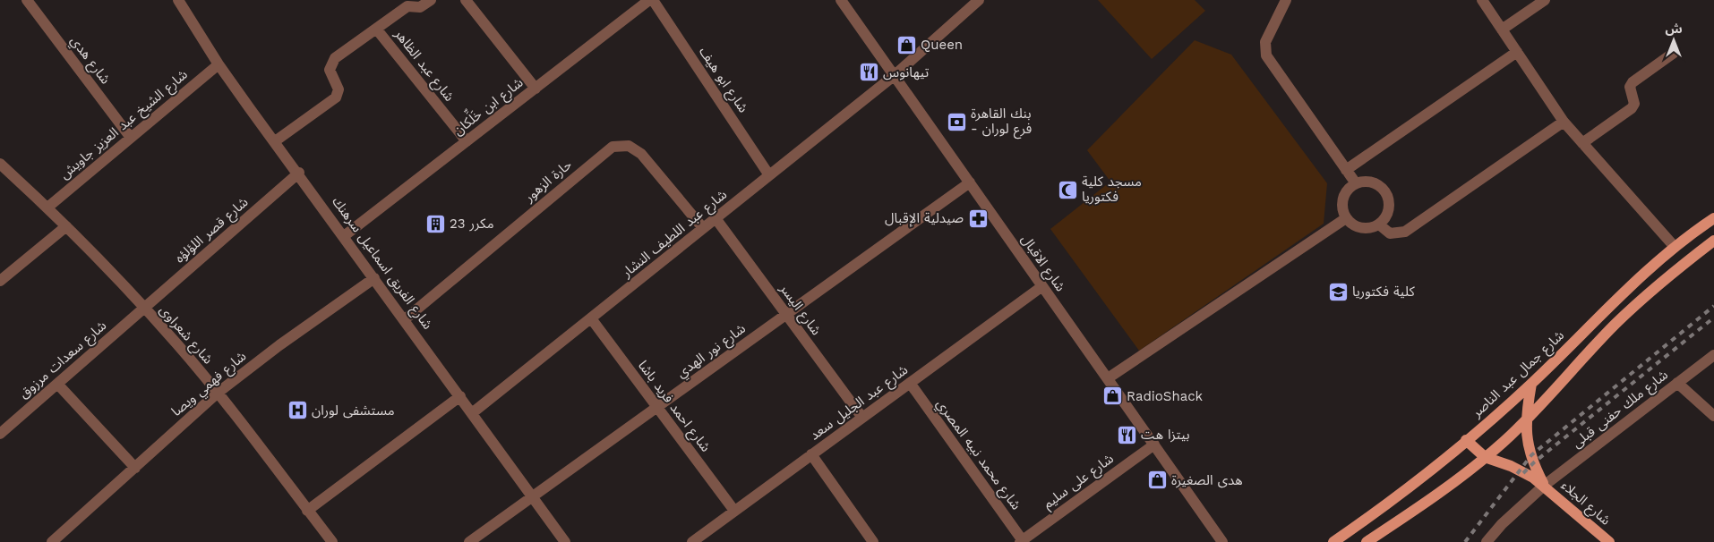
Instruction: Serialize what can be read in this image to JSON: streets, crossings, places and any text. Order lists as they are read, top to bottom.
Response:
{
  "streets": {
    "main road": ["شارع جمال عبد الناصر", "شارع الجلاء"],
    "street": [
      "شارع هدي",
      "شارع عبد الظاهر",
      "شارع ابو هيف",
      "شارع ابن خَلِّكان",
      "شارع الشيخ عبد العزيز جاويش",
      "حارة الزهور",
      "شارع قصر اللؤلؤه",
      "شارع عبد اللطيف النشار",
      "شارع الفريق اسماعيل سرهنك",
      "شارع الاقبال",
      "شارع اليسر",
      "شارع شعراوى",
      "شارع نور الهدي",
      "شارع سعدات مرزوق",
      "شارع فهمي ويصا",
      "شارع عبد الجليل سعد",
      "شارع احمد فريد باشا",
      "شارع ملك حفنى قبلى",
      "شارع محمد نبيه المصري",
      "شارع على سليم"
    ]
  },
  "crossings": [
    ["شارع هدي", "شارع الشيخ عبد العزيز جاويش"],
    ["شارع عبد الظاهر", "شارع ابن خَلِّكان"],
    ["شارع ابو هيف", "شارع ابن خَلِّكان"],
    ["شارع ابو هيف", "شارع عبد اللطيف النشار"],
    ["شارع ابن خَلِّكان", "شارع الفريق اسماعيل سرهنك"],
    ["شارع الشيخ عبد العزيز جاويش", "شارع الفريق اسماعيل سرهنك"],
    ["شارع الشيخ عبد العزيز جاويش", "شارع شعراوى"],
    ["حارة الزهور", "شارع عبد اللطيف النشار"],
    ["حارة الزهور", "شارع الفريق اسماعيل سرهنك"],
    ["شارع قصر اللؤلؤه", "شارع الفريق اسماعيل سرهنك"],
    ["شارع قصر اللؤلؤه", "شارع شعراوى"],
    ["شارع قصر اللؤلؤه", "شارع سعدات مرزوق"],
    ["شارع عبد اللطيف النشار", "شارع الفريق اسماعيل سرهنك"],
    ["شارع عبد اللطيف النشار", "شارع الاقبال"],
    ["شارع عبد اللطيف النشار", "شارع اليسر"],
    ["شارع عبد اللطيف النشار", "شارع احمد فريد باشا"],
    ["شارع الفريق اسماعيل سرهنك", "شارع نور الهدي"],
    ["شارع الفريق اسماعيل سرهنك", "شارع فهمي ويصا"],
    ["شارع الاقبال", "شارع نور الهدي"],
    ["شارع الاقبال", "شارع عبد الجليل سعد"],
    ["شارع الاقبال", "شارع على سليم"],
    ["شارع اليسر", "شارع نور الهدي"],
    ["شارع اليسر", "شارع عبد الجليل سعد"],
    ["شارع شعراوى", "شارع سعدات مرزوق"],
    ["شارع شعراوى", "شارع فهمي ويصا"],
    ["شارع نور الهدي", "شارع احمد فريد باشا"],
    ["شارع جمال عبد الناصر", "شارع الجلاء"],
    ["شارع عبد الجليل سعد", "شارع احمد فريد باشا"],
    ["شارع عبد الجليل سعد", "شارع محمد نبيه المصري"],
    ["شارع ملك حفنى قبلى", "شارع الجلاء"],
    ["شارع محمد نبيه المصري", "شارع على سليم"]
  ],
  "places": {
    "shop": ["Queen", "RadioShack", "هدى الصغيرة"],
    "restaurant": ["تيهانوس", "بيتزا هت"],
    "bank": ["بنك القاهرة - فرع لوران"],
    "mosque": ["مسجد كلية فكتوريا"],
    "pharmacy": ["صيدلية الإقبال"],
    "building": ["23 مكرر"],
    "school or university": ["كلية فكتوريا"],
    "hospital": ["مستشفى لوران"]
  },
  "north": "top"
}
